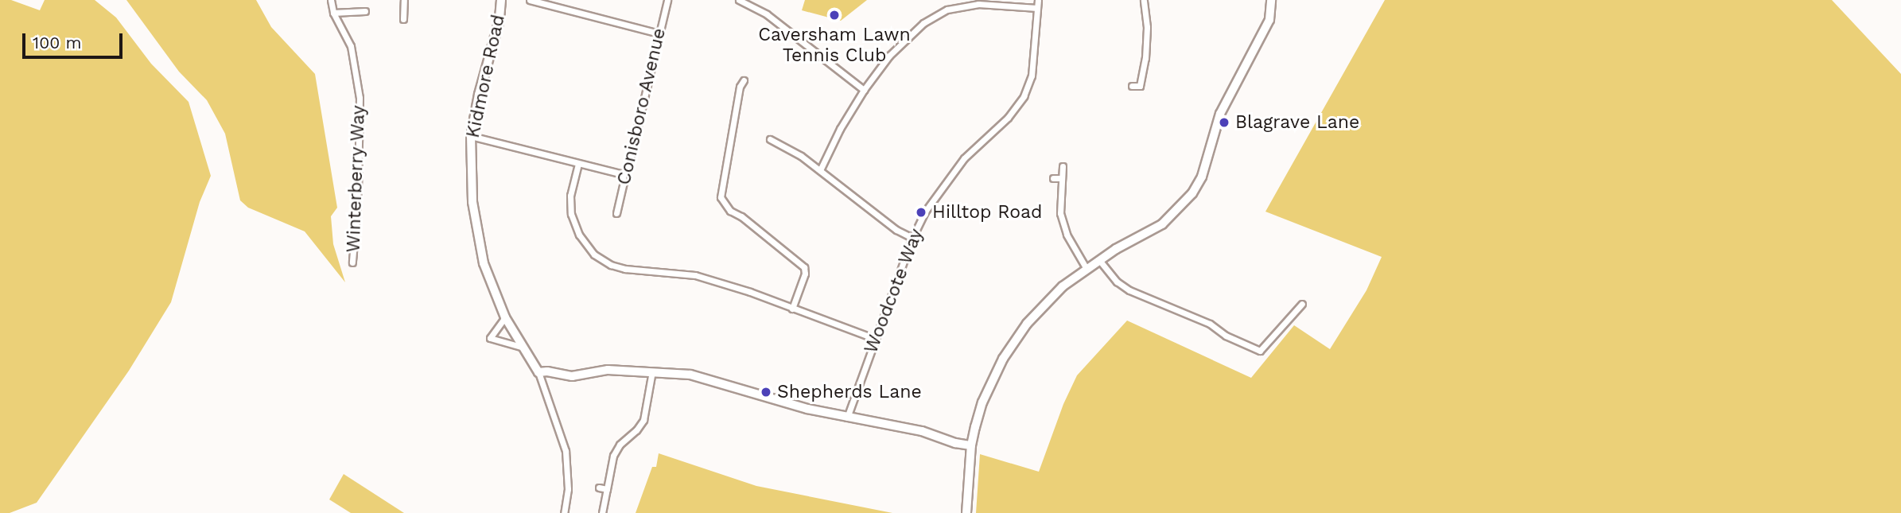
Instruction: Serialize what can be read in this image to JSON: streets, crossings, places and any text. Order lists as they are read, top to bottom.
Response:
{
  "streets": {
    "street": [
      "Kidmore Road",
      "Conisboro Avenue",
      "Winterberry Way",
      "Woodcote Way"
    ]
  },
  "places": [
    "Caversham Lawn Tennis Club",
    "Blagrave Lane",
    "Hilltop Road",
    "Shepherds Lane"
  ],
  "scale_bar": "100 m"
}
